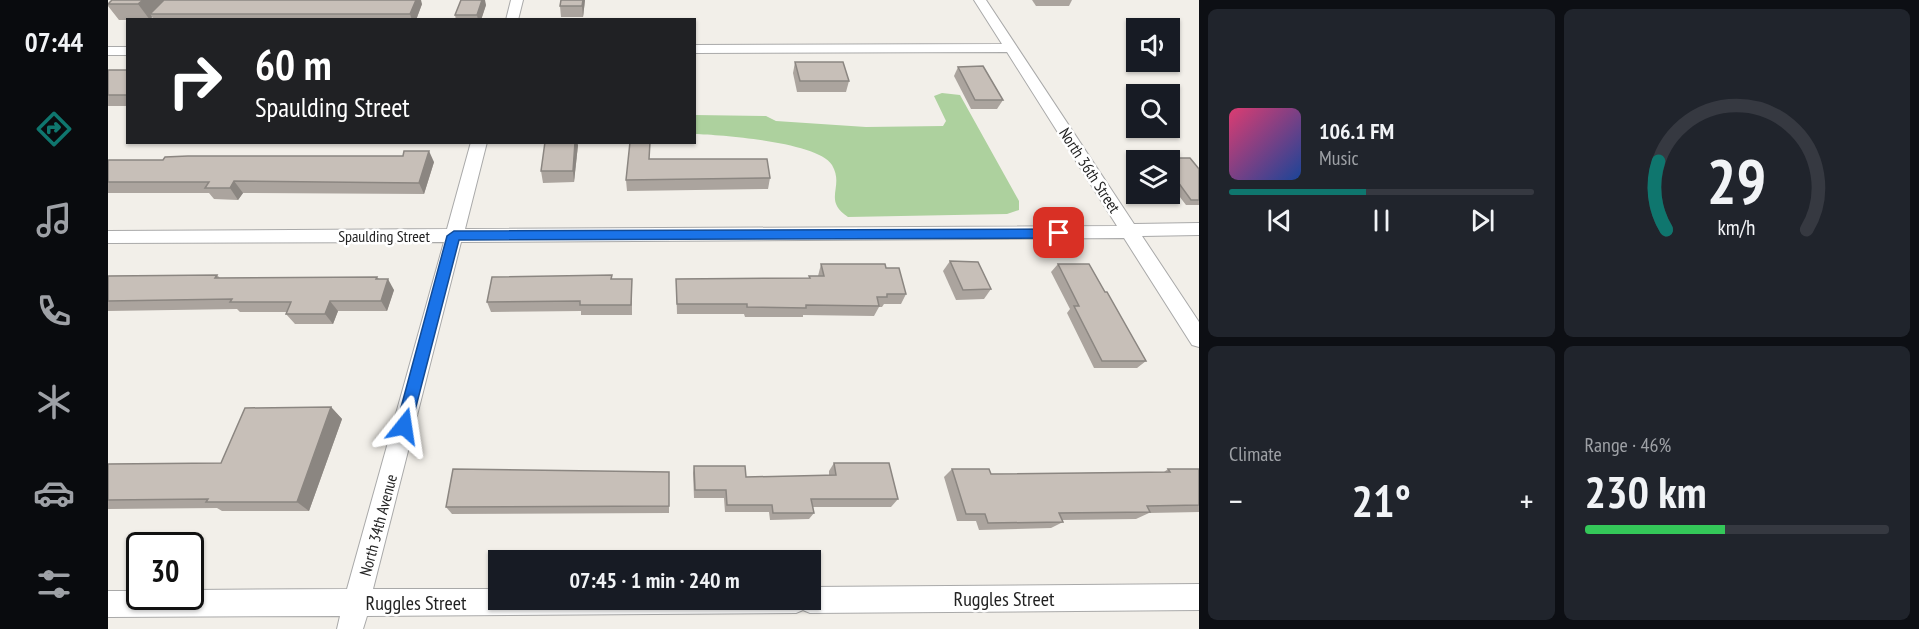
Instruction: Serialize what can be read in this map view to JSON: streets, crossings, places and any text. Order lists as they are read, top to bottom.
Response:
{
  "streets": {
    "street": [
      "North 36th Street",
      "Spaulding Street",
      "North 34th Avenue",
      "Ruggles Street"
    ]
  },
  "crossings": [
    ["North 36th Street", "Spaulding Street"],
    ["Spaulding Street", "North 34th Avenue"],
    ["North 34th Avenue", "Ruggles Street"]
  ],
  "page": {
    "tabs": "07:44",
    "turn": ["60 m", "Spaulding Street"],
    "song": ["106.1 FM", "Music"],
    "tile": [
      "Climate",
      ["Range · 46%", "230 km"]
    ],
    "heat": ["−", "21°", "+"],
    "limit": "30",
    "trip": "07:45 · 1 min · 240 m",
    "gauge": ["29", "km/h"]
  }
}
